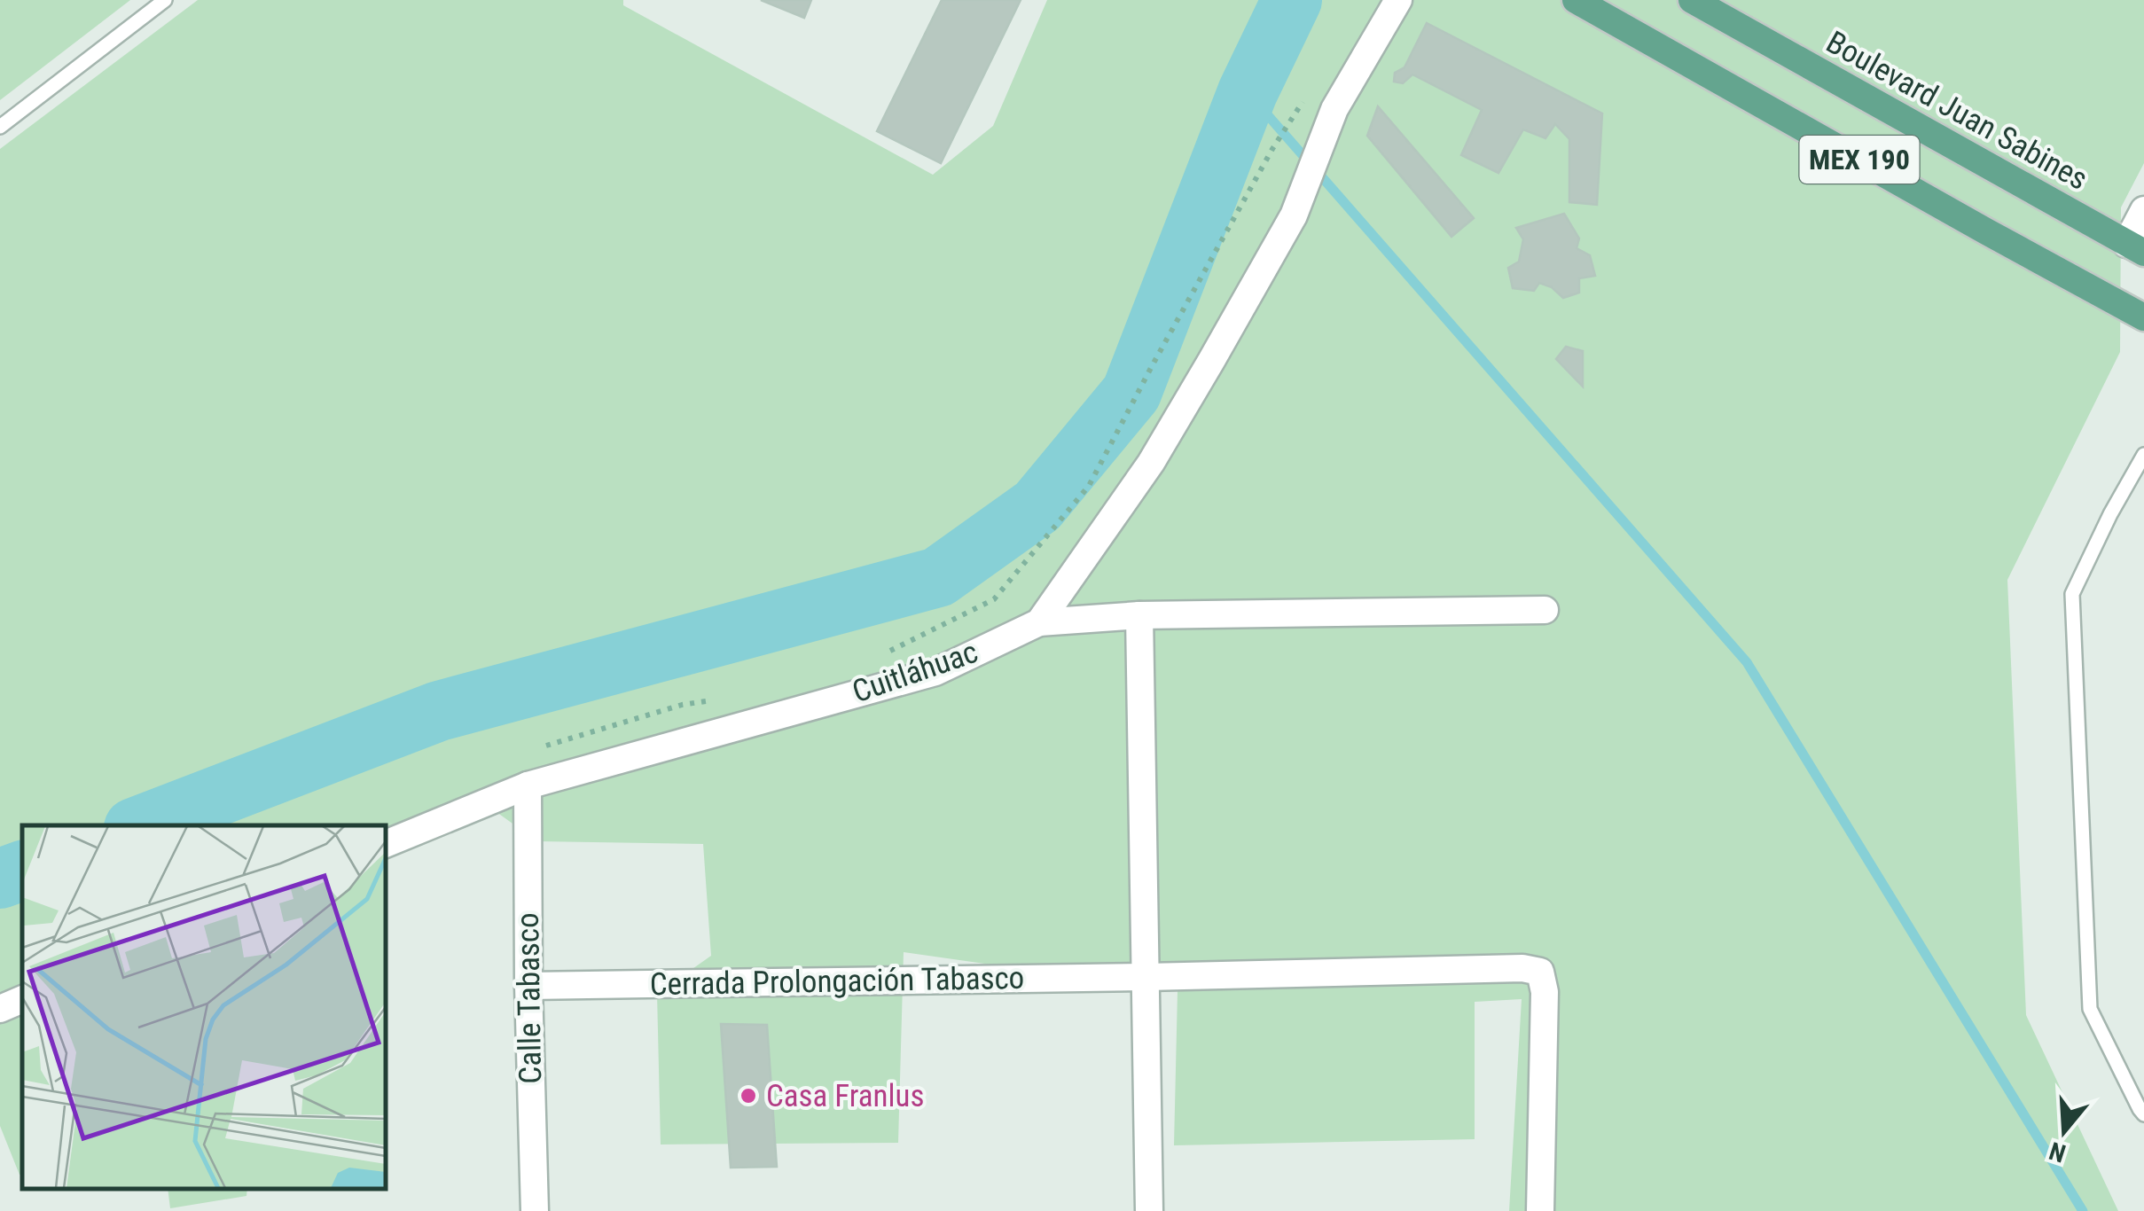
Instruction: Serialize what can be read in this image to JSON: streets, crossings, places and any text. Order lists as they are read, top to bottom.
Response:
{
  "streets": {
    "main road": ["Boulevard Juan Sabines", "MEX 190"],
    "street": ["Cuitláhuac", "Cerrada Prolongación Tabasco", "Calle Tabasco"]
  },
  "crossings": [
    ["Cuitláhuac", "Calle Tabasco"],
    ["Cerrada Prolongación Tabasco", "Calle Tabasco"]
  ],
  "places": ["Casa Franlus"],
  "north": "bottom"
}
